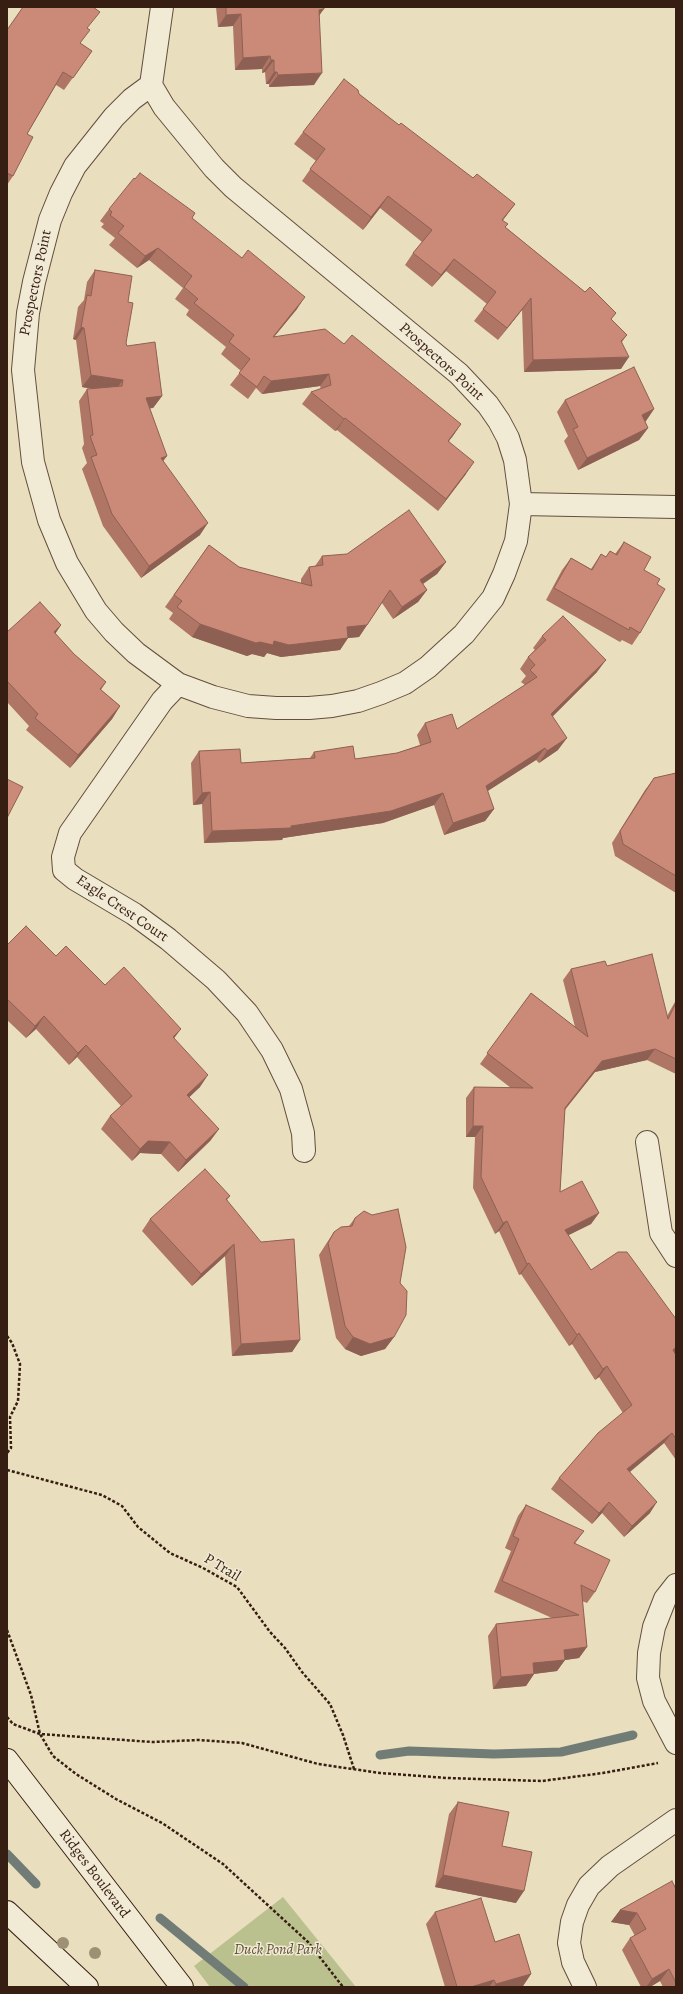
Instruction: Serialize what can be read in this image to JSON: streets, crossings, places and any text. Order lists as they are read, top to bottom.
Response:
{
  "streets": {
    "street": ["Prospectors Point", "Eagle Crest Court", "Ridges Boulevard"],
    "path": ["P Trail"]
  },
  "crossings": [
    ["Prospectors Point", "Eagle Crest Court"]
  ],
  "parks": ["Duck Pond Park"]
}
